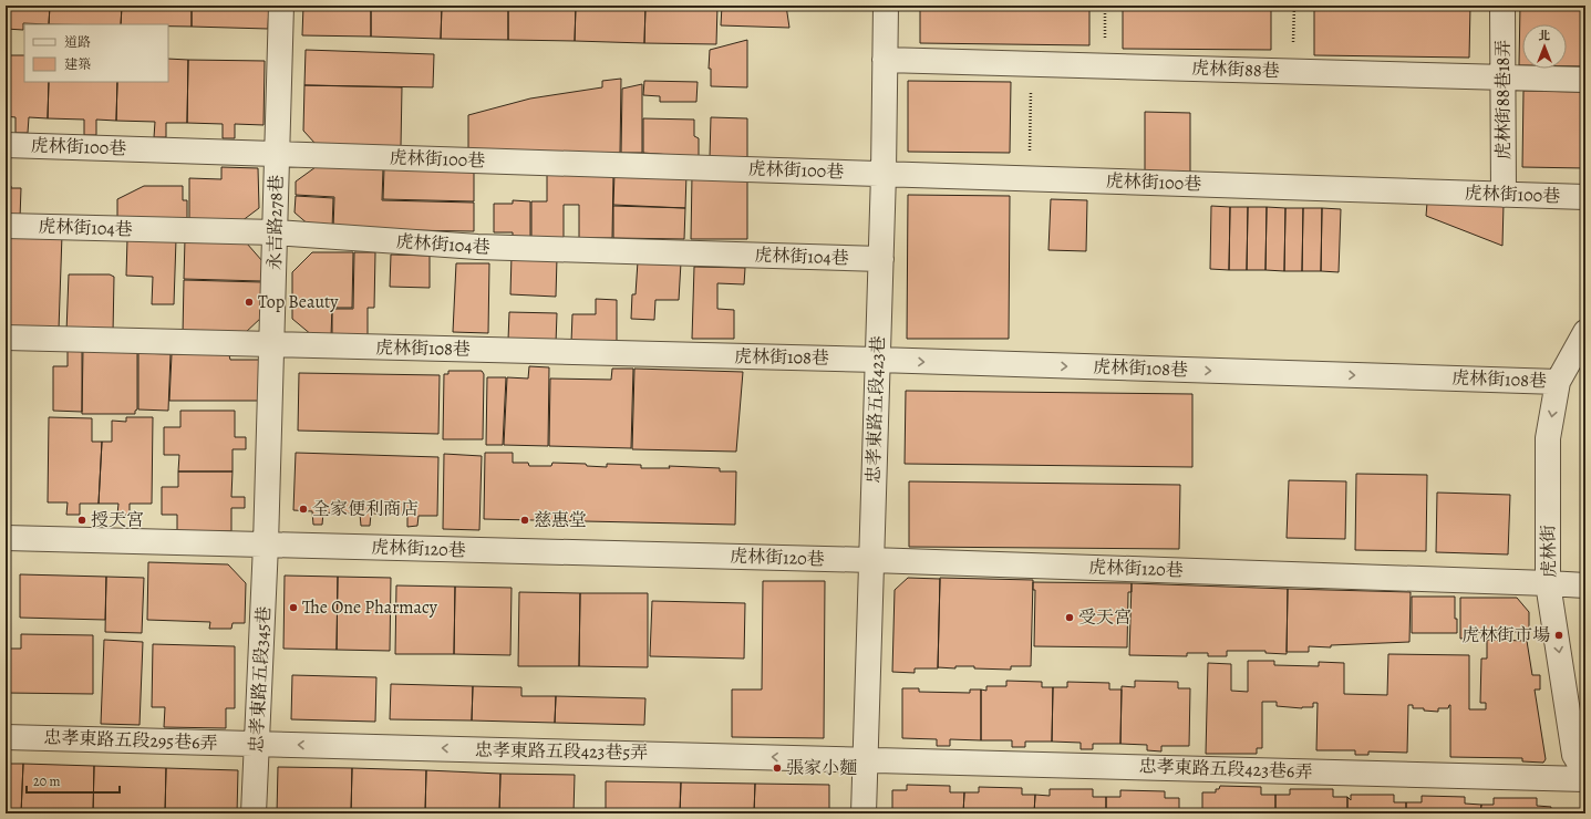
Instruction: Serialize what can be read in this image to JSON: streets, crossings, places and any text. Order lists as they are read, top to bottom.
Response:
{
  "streets": {
    "street": [
      "虎林街88巷",
      "虎林街88巷18弄",
      "虎林街100巷",
      "永吉路278巷",
      "虎林街104巷",
      "虎林街108巷",
      "忠孝東路五段423巷",
      "虎林街120巷",
      "虎林街",
      "忠孝東路五段345巷",
      "忠孝東路五段295巷6弄",
      "忠孝東路五段423巷5弄",
      "忠孝東路五段423巷6弄"
    ]
  },
  "crossings": [
    ["虎林街88巷", "虎林街88巷18弄"],
    ["虎林街88巷", "忠孝東路五段423巷"],
    ["虎林街88巷18弄", "虎林街100巷"],
    ["虎林街100巷", "永吉路278巷"],
    ["虎林街100巷", "忠孝東路五段423巷"],
    ["永吉路278巷", "虎林街104巷"],
    ["永吉路278巷", "虎林街108巷"],
    ["永吉路278巷", "虎林街120巷"],
    ["永吉路278巷", "忠孝東路五段345巷"],
    ["虎林街104巷", "忠孝東路五段423巷"],
    ["虎林街108巷", "忠孝東路五段423巷"],
    ["虎林街108巷", "虎林街"],
    ["忠孝東路五段423巷", "虎林街120巷"],
    ["忠孝東路五段423巷", "忠孝東路五段423巷5弄"],
    ["忠孝東路五段423巷", "忠孝東路五段423巷6弄"],
    ["虎林街120巷", "虎林街"],
    ["虎林街120巷", "忠孝東路五段345巷"],
    ["忠孝東路五段345巷", "忠孝東路五段295巷6弄"],
    ["忠孝東路五段345巷", "忠孝東路五段423巷5弄"],
    ["忠孝東路五段295巷6弄", "忠孝東路五段423巷5弄"],
    ["忠孝東路五段423巷5弄", "忠孝東路五段423巷6弄"]
  ],
  "one_way": ["虎林街108巷", "虎林街", "忠孝東路五段423巷5弄"],
  "places": [
    "Top Beauty",
    "全家便利商店",
    "授天宮",
    "慈惠堂",
    "The One Pharmacy",
    "受天宮",
    "虎林街市場",
    "張家小麵"
  ],
  "legend": ["道路", "建築"],
  "scale_bar": "20 m",
  "north": "top"
}
